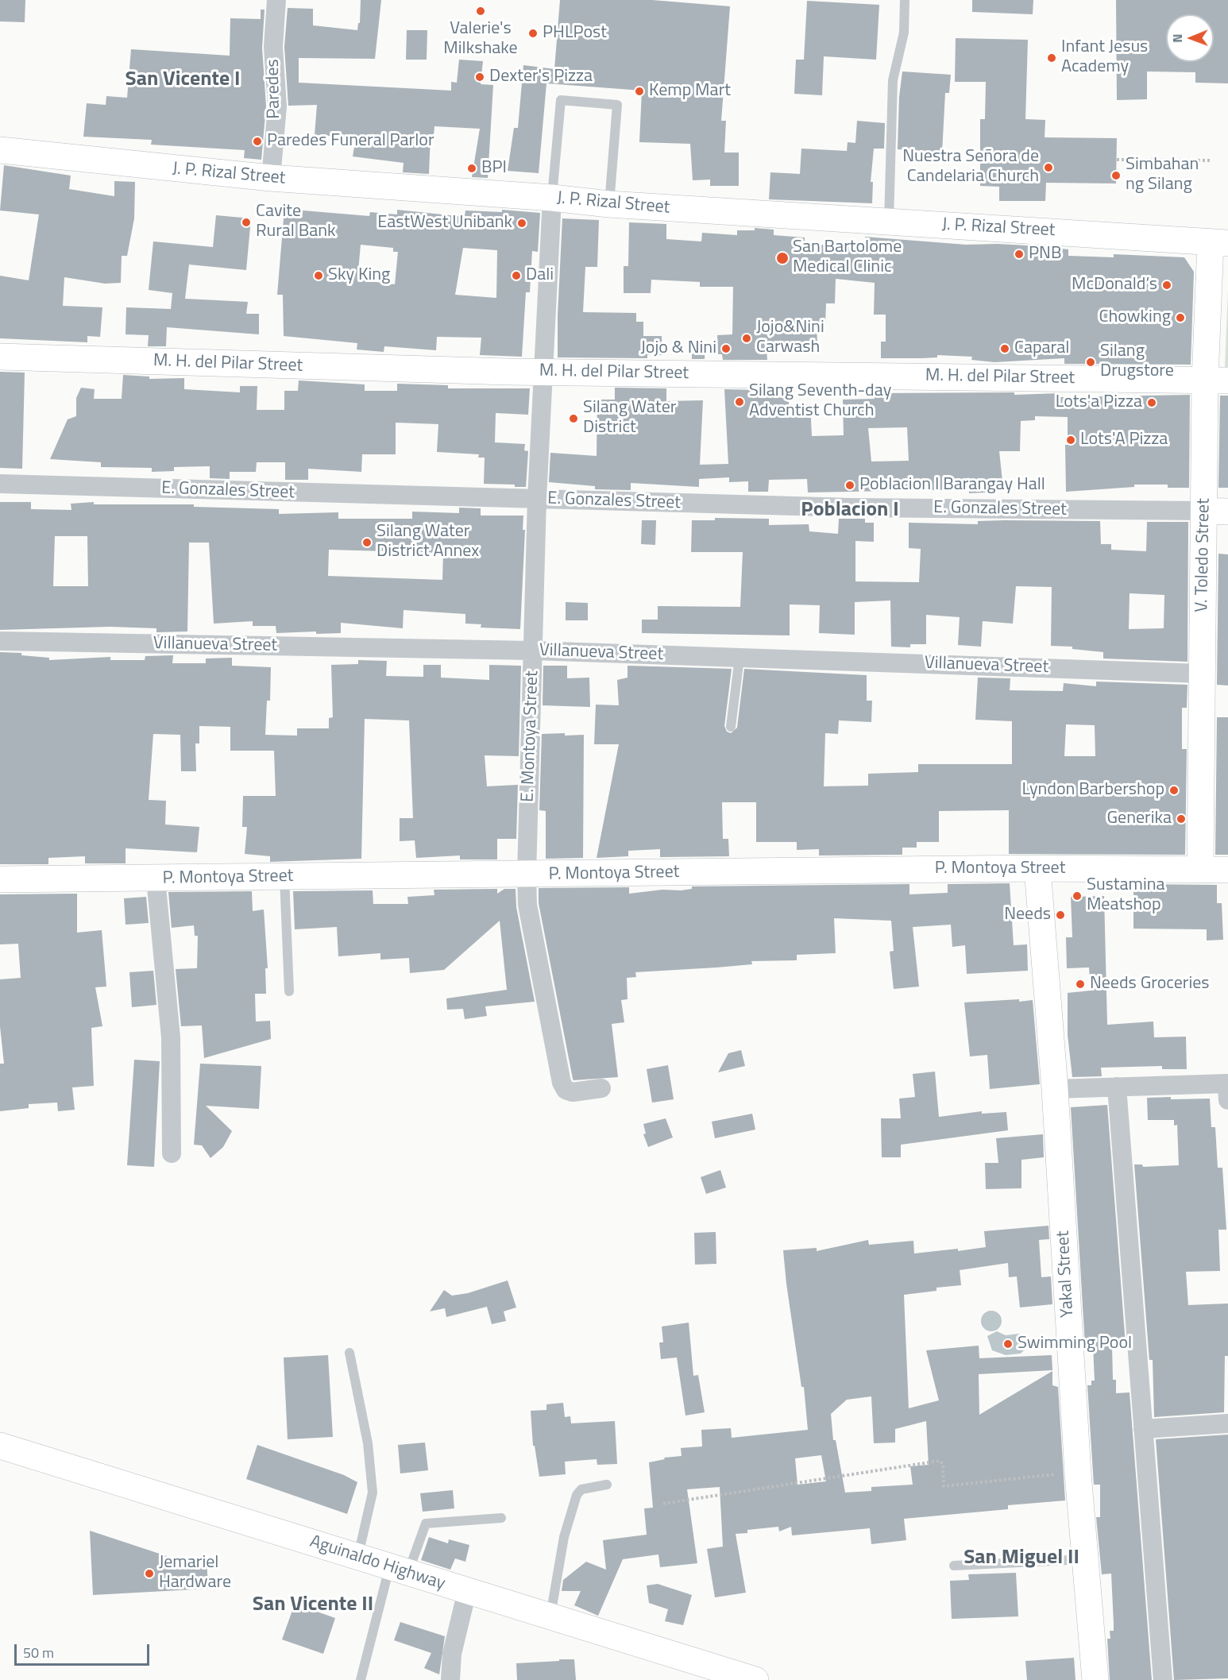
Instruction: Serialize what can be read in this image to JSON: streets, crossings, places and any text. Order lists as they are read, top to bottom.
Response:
{
  "streets": {
    "main road": [
      "J. P. Rizal Street",
      "M. H. del Pilar Street",
      "V. Toledo Street",
      "P. Montoya Street",
      "Yakal Street",
      "Aguinaldo Highway"
    ],
    "street": [
      "Paredes",
      "E. Gonzales Street",
      "Villanueva Street",
      "E. Montoya Street"
    ]
  },
  "crossings": [
    ["Paredes", "J. P. Rizal Street"],
    ["J. P. Rizal Street", "V. Toledo Street"],
    ["J. P. Rizal Street", "E. Montoya Street"],
    ["M. H. del Pilar Street", "V. Toledo Street"],
    ["M. H. del Pilar Street", "E. Montoya Street"],
    ["E. Gonzales Street", "V. Toledo Street"],
    ["E. Gonzales Street", "E. Montoya Street"],
    ["V. Toledo Street", "Villanueva Street"],
    ["V. Toledo Street", "P. Montoya Street"],
    ["Villanueva Street", "E. Montoya Street"],
    ["E. Montoya Street", "P. Montoya Street"],
    ["P. Montoya Street", "Yakal Street"]
  ],
  "districts": [
    "San Vicente I",
    "Poblacion I",
    "San Miguel II",
    "San Vicente II"
  ],
  "places": [
    "Valerie's Milkshake",
    "PHLPost",
    "Infant Jesus Academy",
    "Dexter's Pizza",
    "Kemp Mart",
    "Paredes Funeral Parlor",
    "Nuestra Señora de Candelaria Church",
    "BPI",
    "Simbahan ng Silang",
    "Cavite Rural Bank",
    "EastWest Unibank",
    "PNB",
    "San Bartolome Medical Clinic",
    "Sky King",
    "Dali",
    "McDonald’s",
    "Chowking",
    "Jojo&Nini Carwash",
    "Jojo & Nini",
    "Caparal",
    "Silang Drugstore",
    "Silang Seventh-day Adventist Church",
    "Lots'a Pizza",
    "Silang Water District",
    "Lots'A Pizza",
    "Poblacion I Barangay Hall",
    "Silang Water District Annex",
    "Lyndon Barbershop",
    "Generika",
    "Sustamina Meatshop",
    "Needs",
    "Needs Groceries",
    "Swimming Pool",
    "Jemariel Hardware"
  ],
  "scale_bar": "50 m",
  "north": "left"
}
